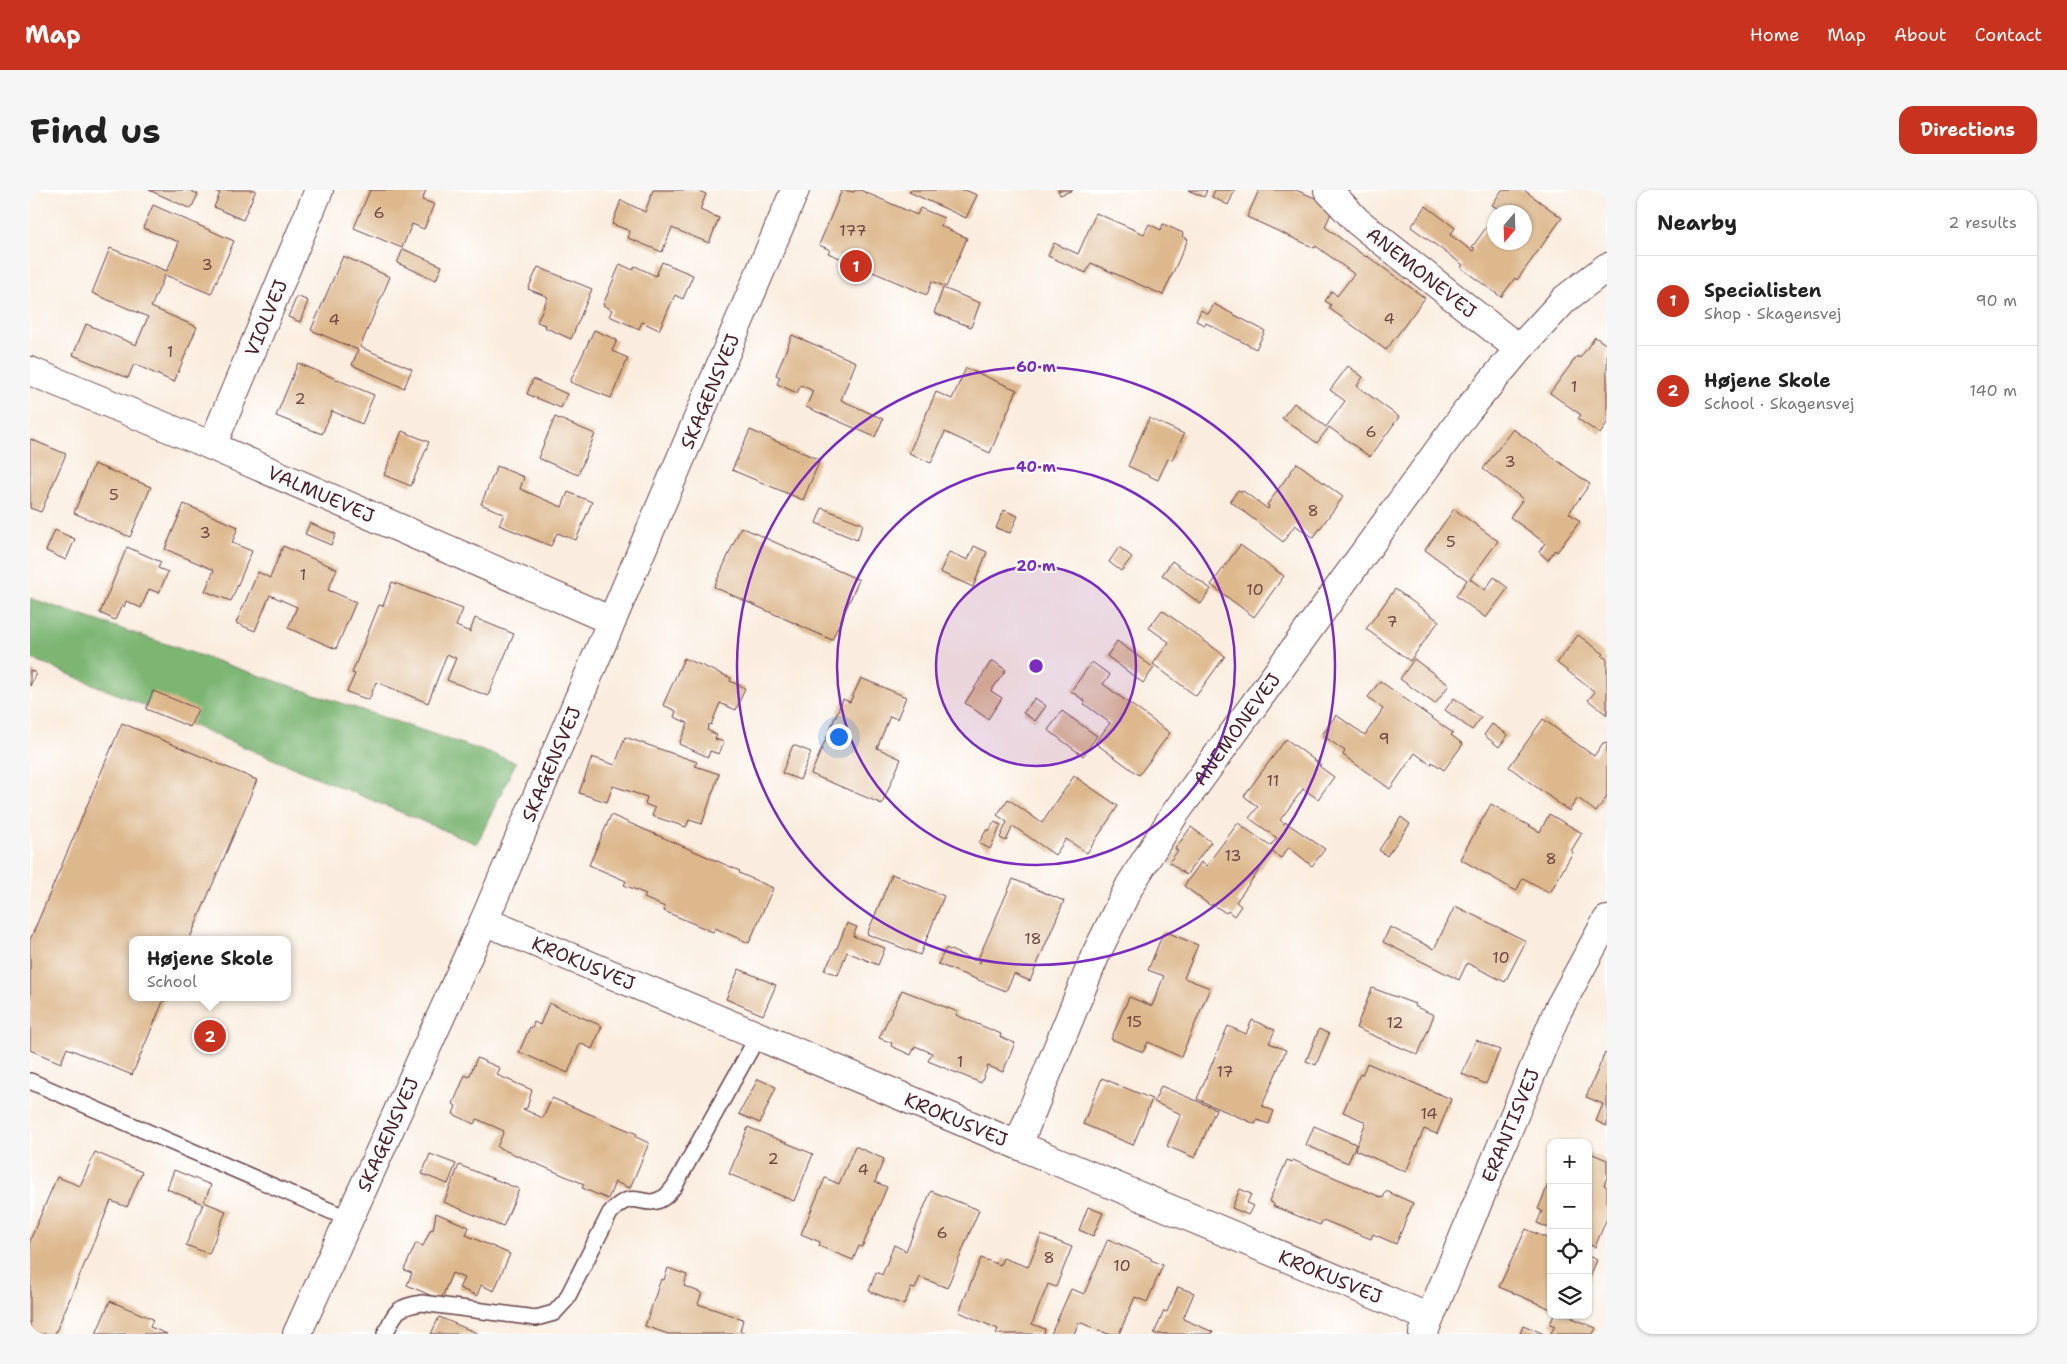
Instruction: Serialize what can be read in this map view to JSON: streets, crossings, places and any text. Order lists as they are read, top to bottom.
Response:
{
  "streets": {
    "street": [
      "ANEMONEVEJ",
      "VIOLVEJ",
      "SKAGENSVEJ",
      "VALMUEVEJ",
      "KROKUSVEJ",
      "ERANTISVEJ"
    ]
  },
  "crossings": [
    ["ANEMONEVEJ", "KROKUSVEJ"],
    ["VIOLVEJ", "VALMUEVEJ"],
    ["SKAGENSVEJ", "VALMUEVEJ"],
    ["SKAGENSVEJ", "KROKUSVEJ"],
    ["KROKUSVEJ", "ERANTISVEJ"]
  ],
  "house_numbers": [
    "6",
    "177",
    "3",
    "4",
    "4",
    "1",
    "1",
    "2",
    "6",
    "3",
    "5",
    "8",
    "3",
    "5",
    "1",
    "10",
    "7",
    "9",
    "11",
    "13",
    "8",
    "18",
    "10",
    "15",
    "12",
    "1",
    "17",
    "14",
    "2",
    "4",
    "6",
    "8",
    "10"
  ],
  "north": "bottom",
  "page": {
    "header": "Map",
    "nav": [
      "Home",
      "Map",
      "About",
      "Contact"
    ],
    "buttons": "Directions",
    "title": "Find us",
    "heading": ["Nearby", "2 results"],
    "pins": ["1", "2"],
    "list": [
      {
        "mark": "1",
        "name": "Specialisten",
        "note": "Shop · Skagensvej",
        "value": "90 m"
      },
      {
        "mark": "2",
        "name": "Højene Skole",
        "note": "School · Skagensvej",
        "value": "140 m"
      }
    ],
    "popup": ["Højene Skole", "School"],
    "map_buttons": ["+", "−"]
  },
  "rings": ["60 m", "40 m", "20 m"]
}
